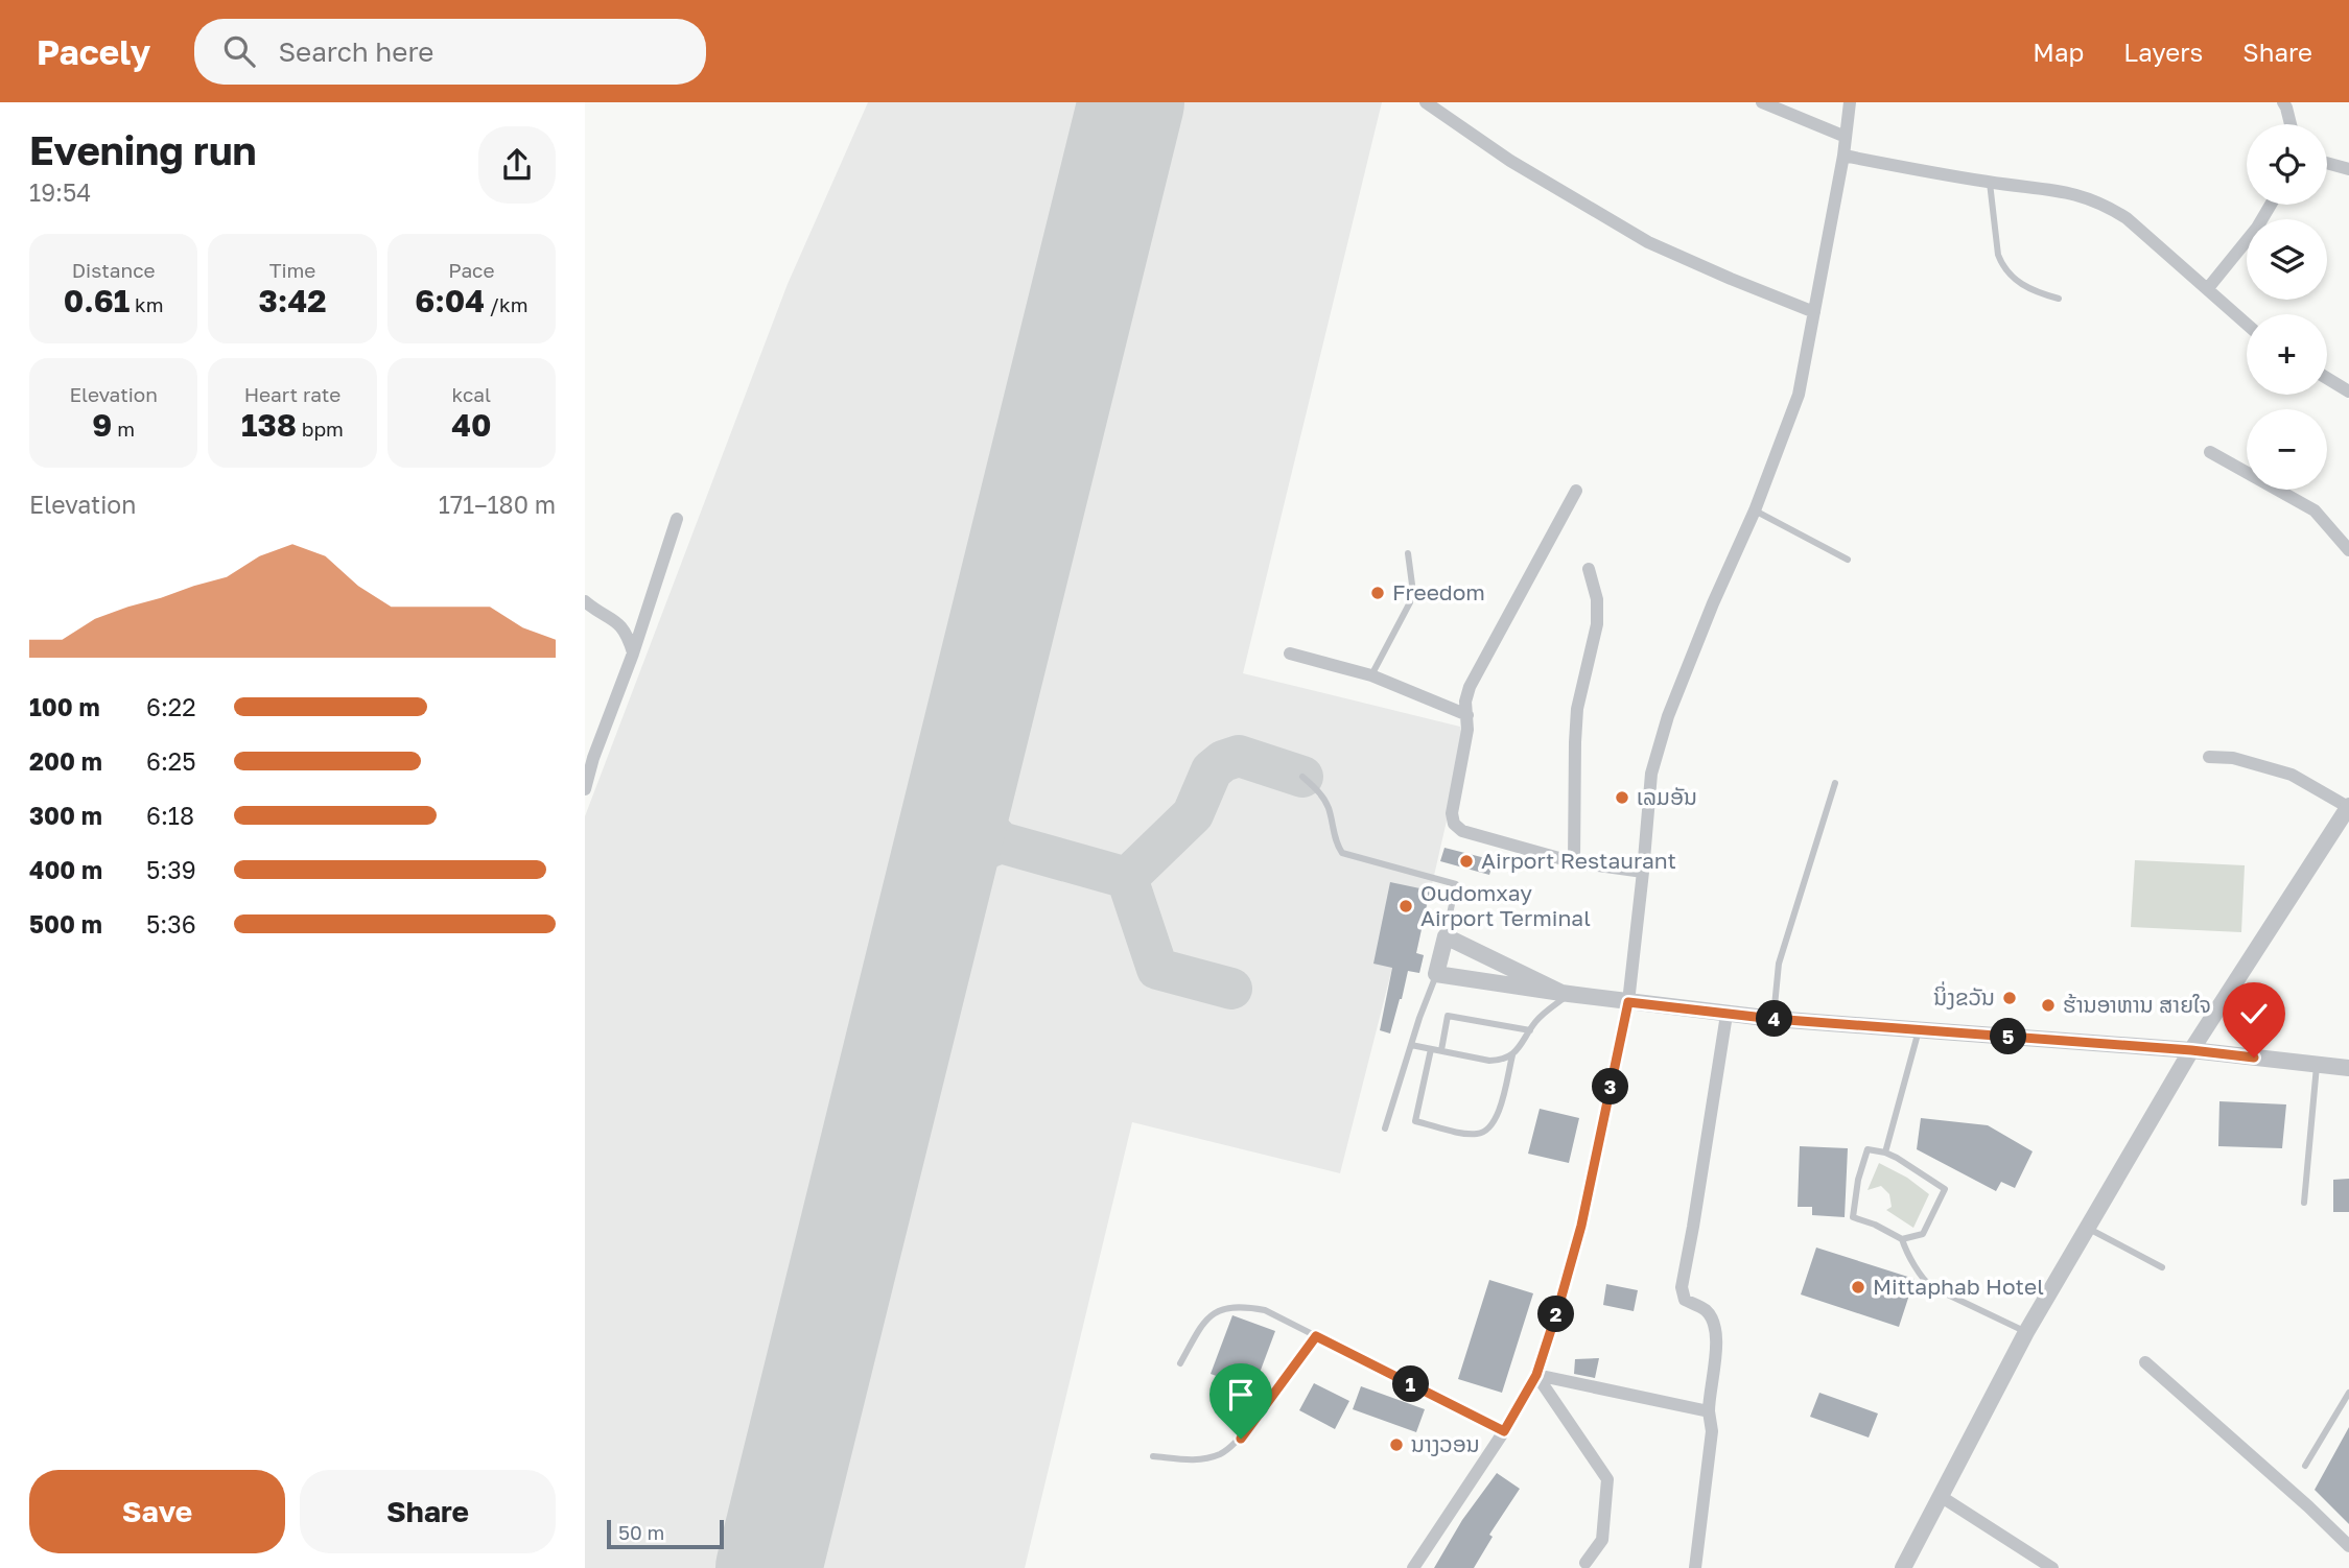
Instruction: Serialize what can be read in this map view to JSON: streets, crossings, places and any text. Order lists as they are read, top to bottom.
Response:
{
  "places": [
    "Freedom",
    "ເລມອັນ",
    "Airport Restaurant",
    "Oudomxay Airport Terminal",
    "ນິ່ງຂວັນ",
    "ຮ້ານອາຫານ ສາຍໃຈ",
    "Mittaphab Hotel",
    "ນາງວອນ"
  ],
  "scale_bar": "50 m",
  "page": {
    "header": "Pacely",
    "search": "Search here",
    "nav": ["Map", "Layers", "Share"],
    "heading": ["Evening run", "19:54"],
    "map_buttons": ["+", "−"],
    "stats": [
      ["Distance", "0.61 km"],
      ["Time", "3:42"],
      ["Pace", "6:04 /km"],
      ["Elevation", "9 m"],
      ["Heart rate", "138 bpm"],
      ["kcal", "40"]
    ],
    "chart": ["Elevation", "171–180 m"],
    "list": [
      {
        "name": "100 m",
        "note": "6:22"
      },
      {
        "name": "200 m",
        "note": "6:25"
      },
      {
        "name": "300 m",
        "note": "6:18"
      },
      {
        "name": "400 m",
        "note": "5:39"
      },
      {
        "name": "500 m",
        "note": "5:36"
      }
    ],
    "pins": [
      "4",
      "5",
      "3",
      "2",
      "1"
    ],
    "buttons": ["Save", "Share"],
    "scale": "50 m"
  }
}
